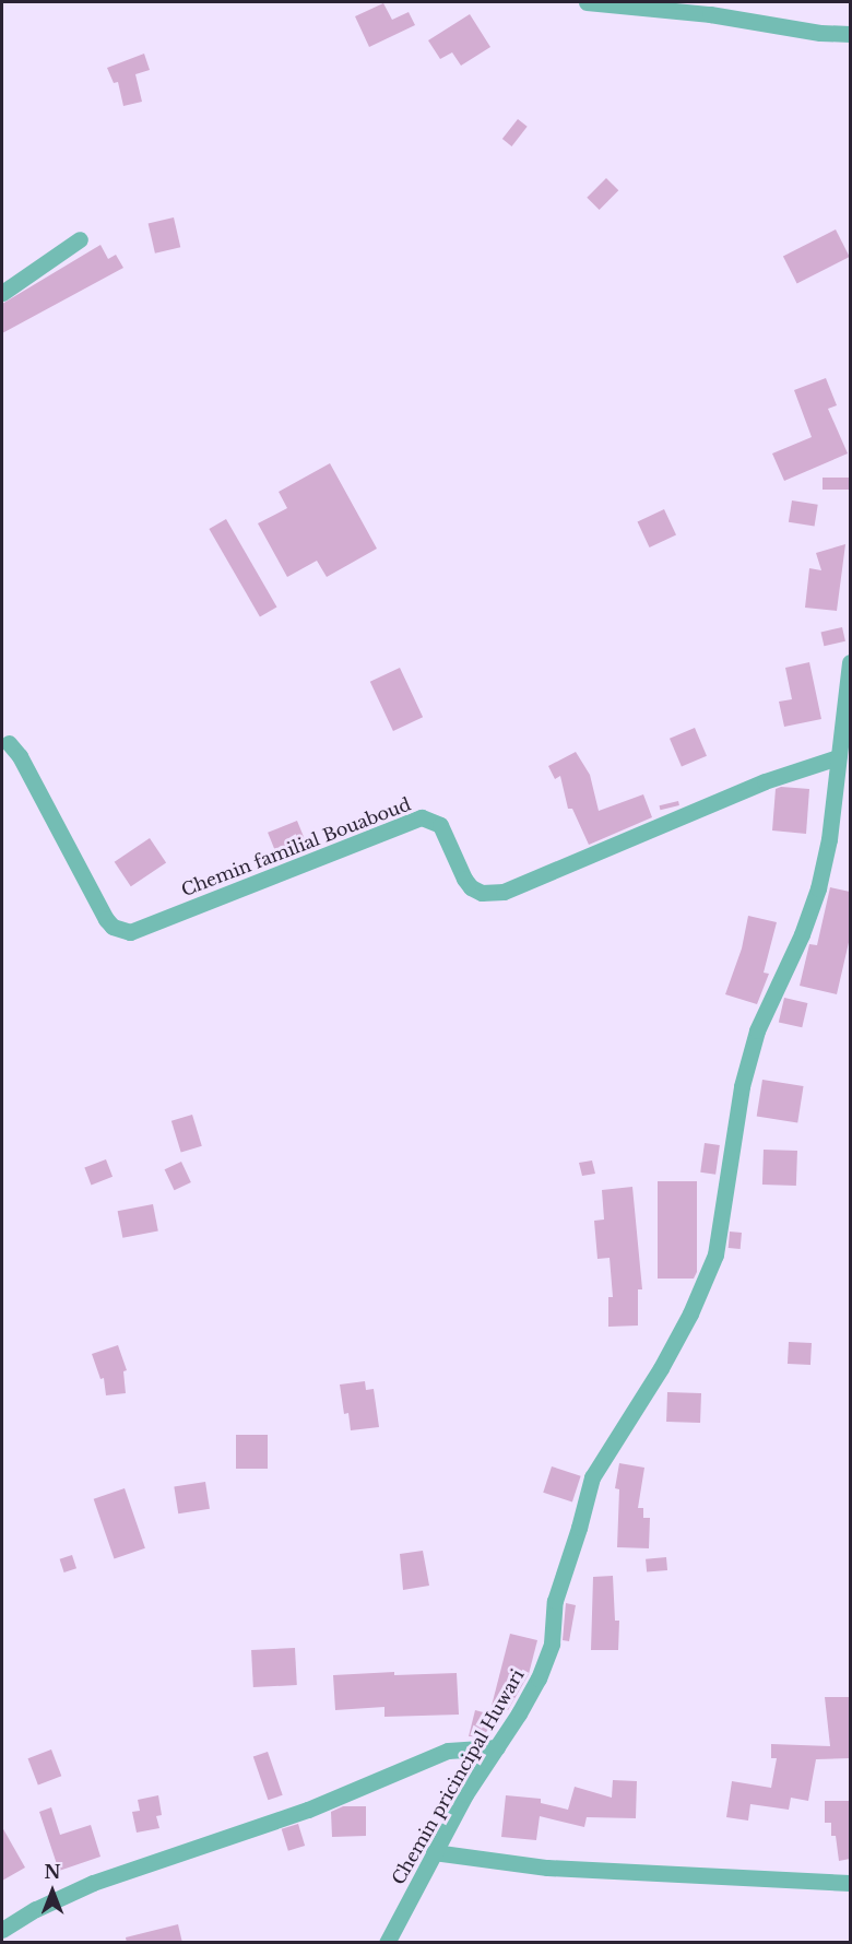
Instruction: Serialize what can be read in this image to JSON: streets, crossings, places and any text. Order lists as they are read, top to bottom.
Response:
{
  "streets": {
    "street": ["Chemin familial Bouaboud", "Chemin pricincipal Huwari"]
  },
  "crossings": [
    ["Chemin familial Bouaboud", "Chemin pricincipal Huwari"]
  ],
  "north": "top"
}
